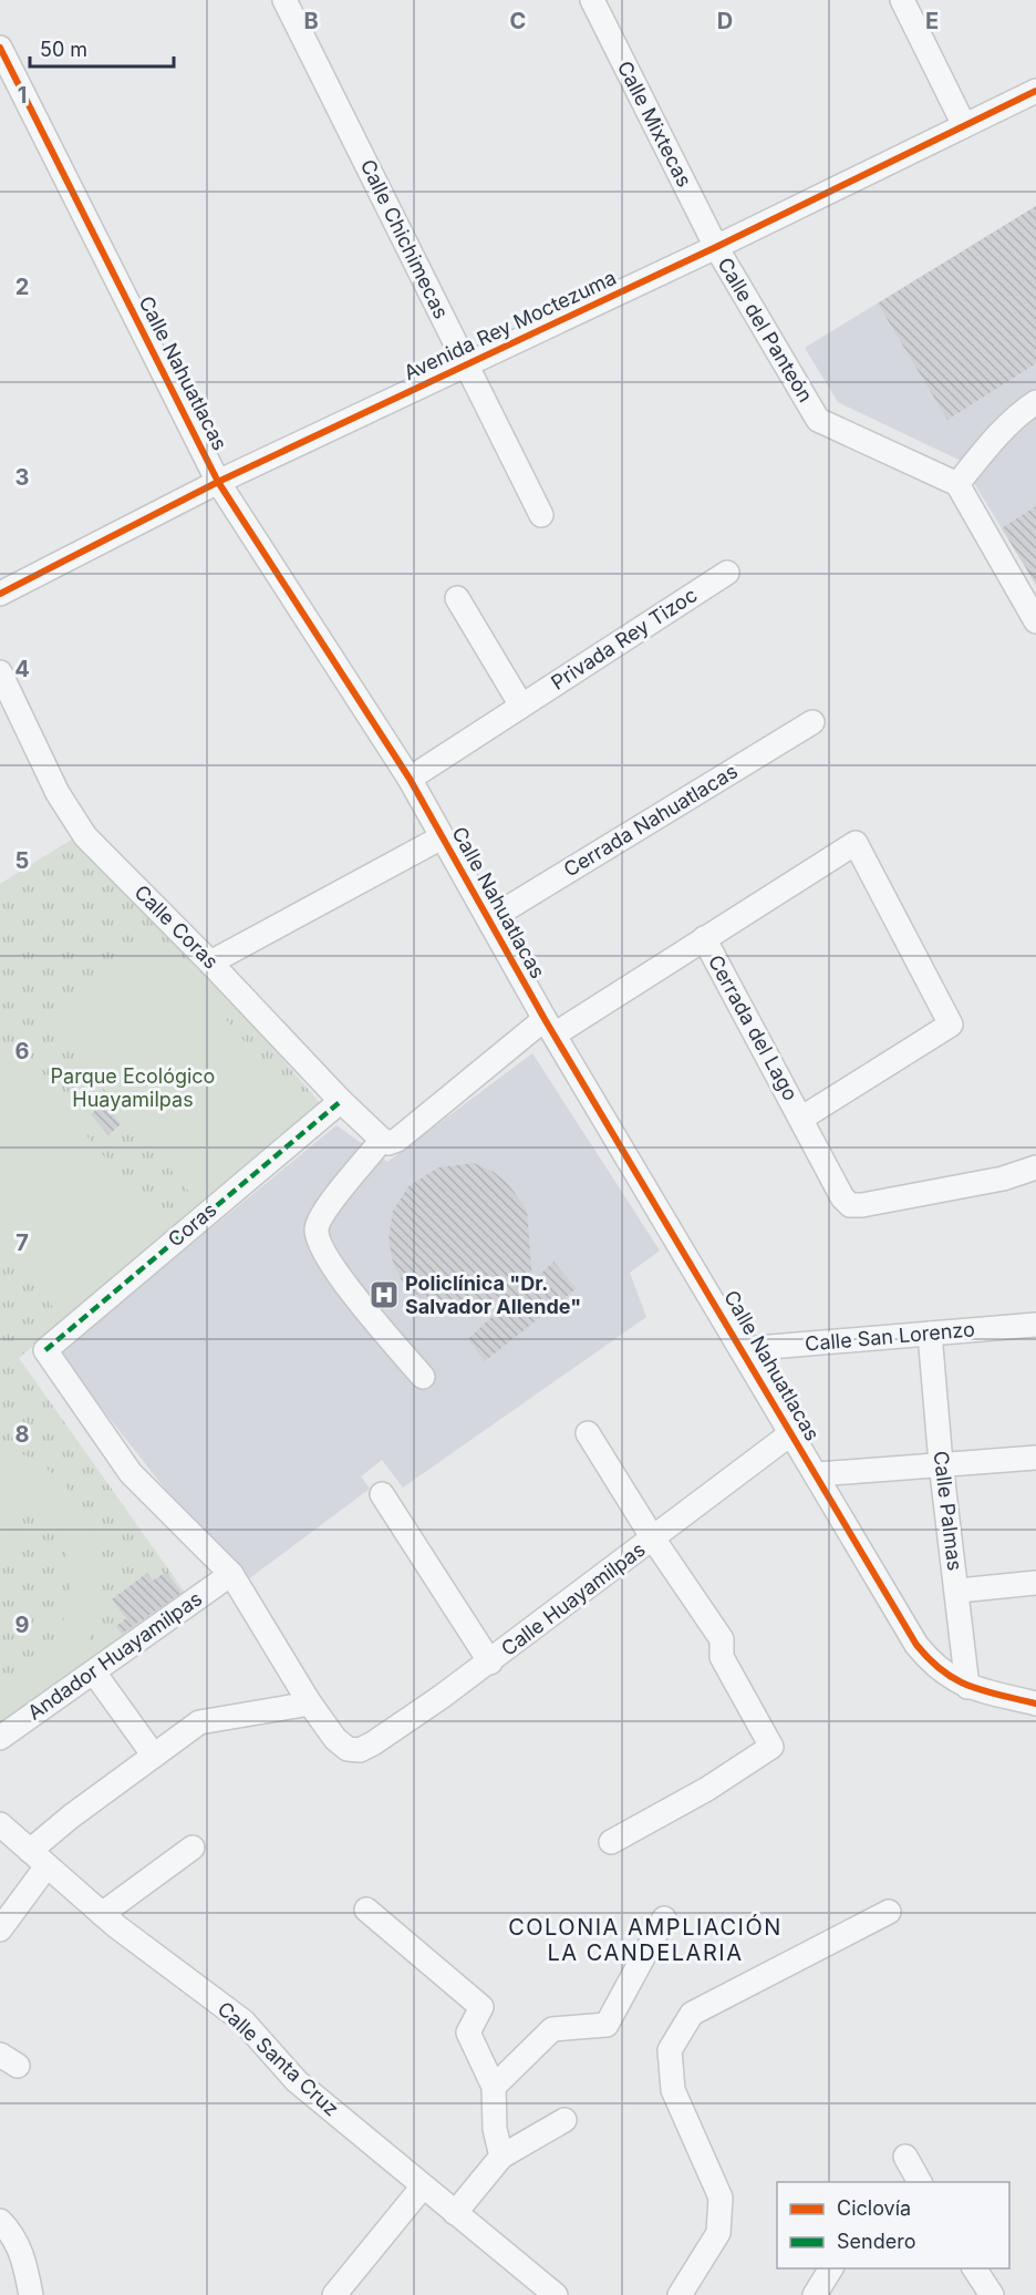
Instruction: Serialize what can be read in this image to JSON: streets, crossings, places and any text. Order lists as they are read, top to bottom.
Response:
{
  "streets": {
    "street": [
      "Calle Mixtecas",
      "Calle Chichimecas",
      "Avenida Rey Moctezuma",
      "Calle del Panteón",
      "Calle Nahuatlacas",
      "Privada Rey Tizoc",
      "Cerrada Nahuatlacas",
      "Calle Coras",
      "Cerrada del Lago",
      "Coras",
      "Calle San Lorenzo",
      "Calle Palmas",
      "Calle Huayamilpas",
      "Andador Huayamilpas",
      "Calle Santa Cruz"
    ]
  },
  "crossings": [
    ["Calle Mixtecas", "Avenida Rey Moctezuma"],
    ["Calle Mixtecas", "Calle del Panteón"],
    ["Calle Chichimecas", "Avenida Rey Moctezuma"],
    ["Avenida Rey Moctezuma", "Calle del Panteón"],
    ["Avenida Rey Moctezuma", "Calle Nahuatlacas"],
    ["Calle Nahuatlacas", "Privada Rey Tizoc"],
    ["Calle Nahuatlacas", "Cerrada Nahuatlacas"],
    ["Calle Nahuatlacas", "Calle San Lorenzo"],
    ["Calle Nahuatlacas", "Calle Palmas"],
    ["Calle Nahuatlacas", "Calle Huayamilpas"],
    ["Calle Coras", "Coras"],
    ["Coras", "Andador Huayamilpas"],
    ["Calle San Lorenzo", "Calle Palmas"]
  ],
  "districts": ["COLONIA AMPLIACIÓN LA CANDELARIA"],
  "parks": ["Parque Ecológico Huayamilpas"],
  "places": {
    "hospital": ["Policlínica \"Dr. Salvador Allende\""]
  },
  "legend": ["Ciclovía", "Sendero"],
  "scale_bar": "50 m",
  "grid": {
    "columns": [
      "B",
      "C",
      "D",
      "E"
    ],
    "rows": [
      "1",
      "2",
      "3",
      "4",
      "5",
      "6",
      "7",
      "8",
      "9"
    ]
  }
}
